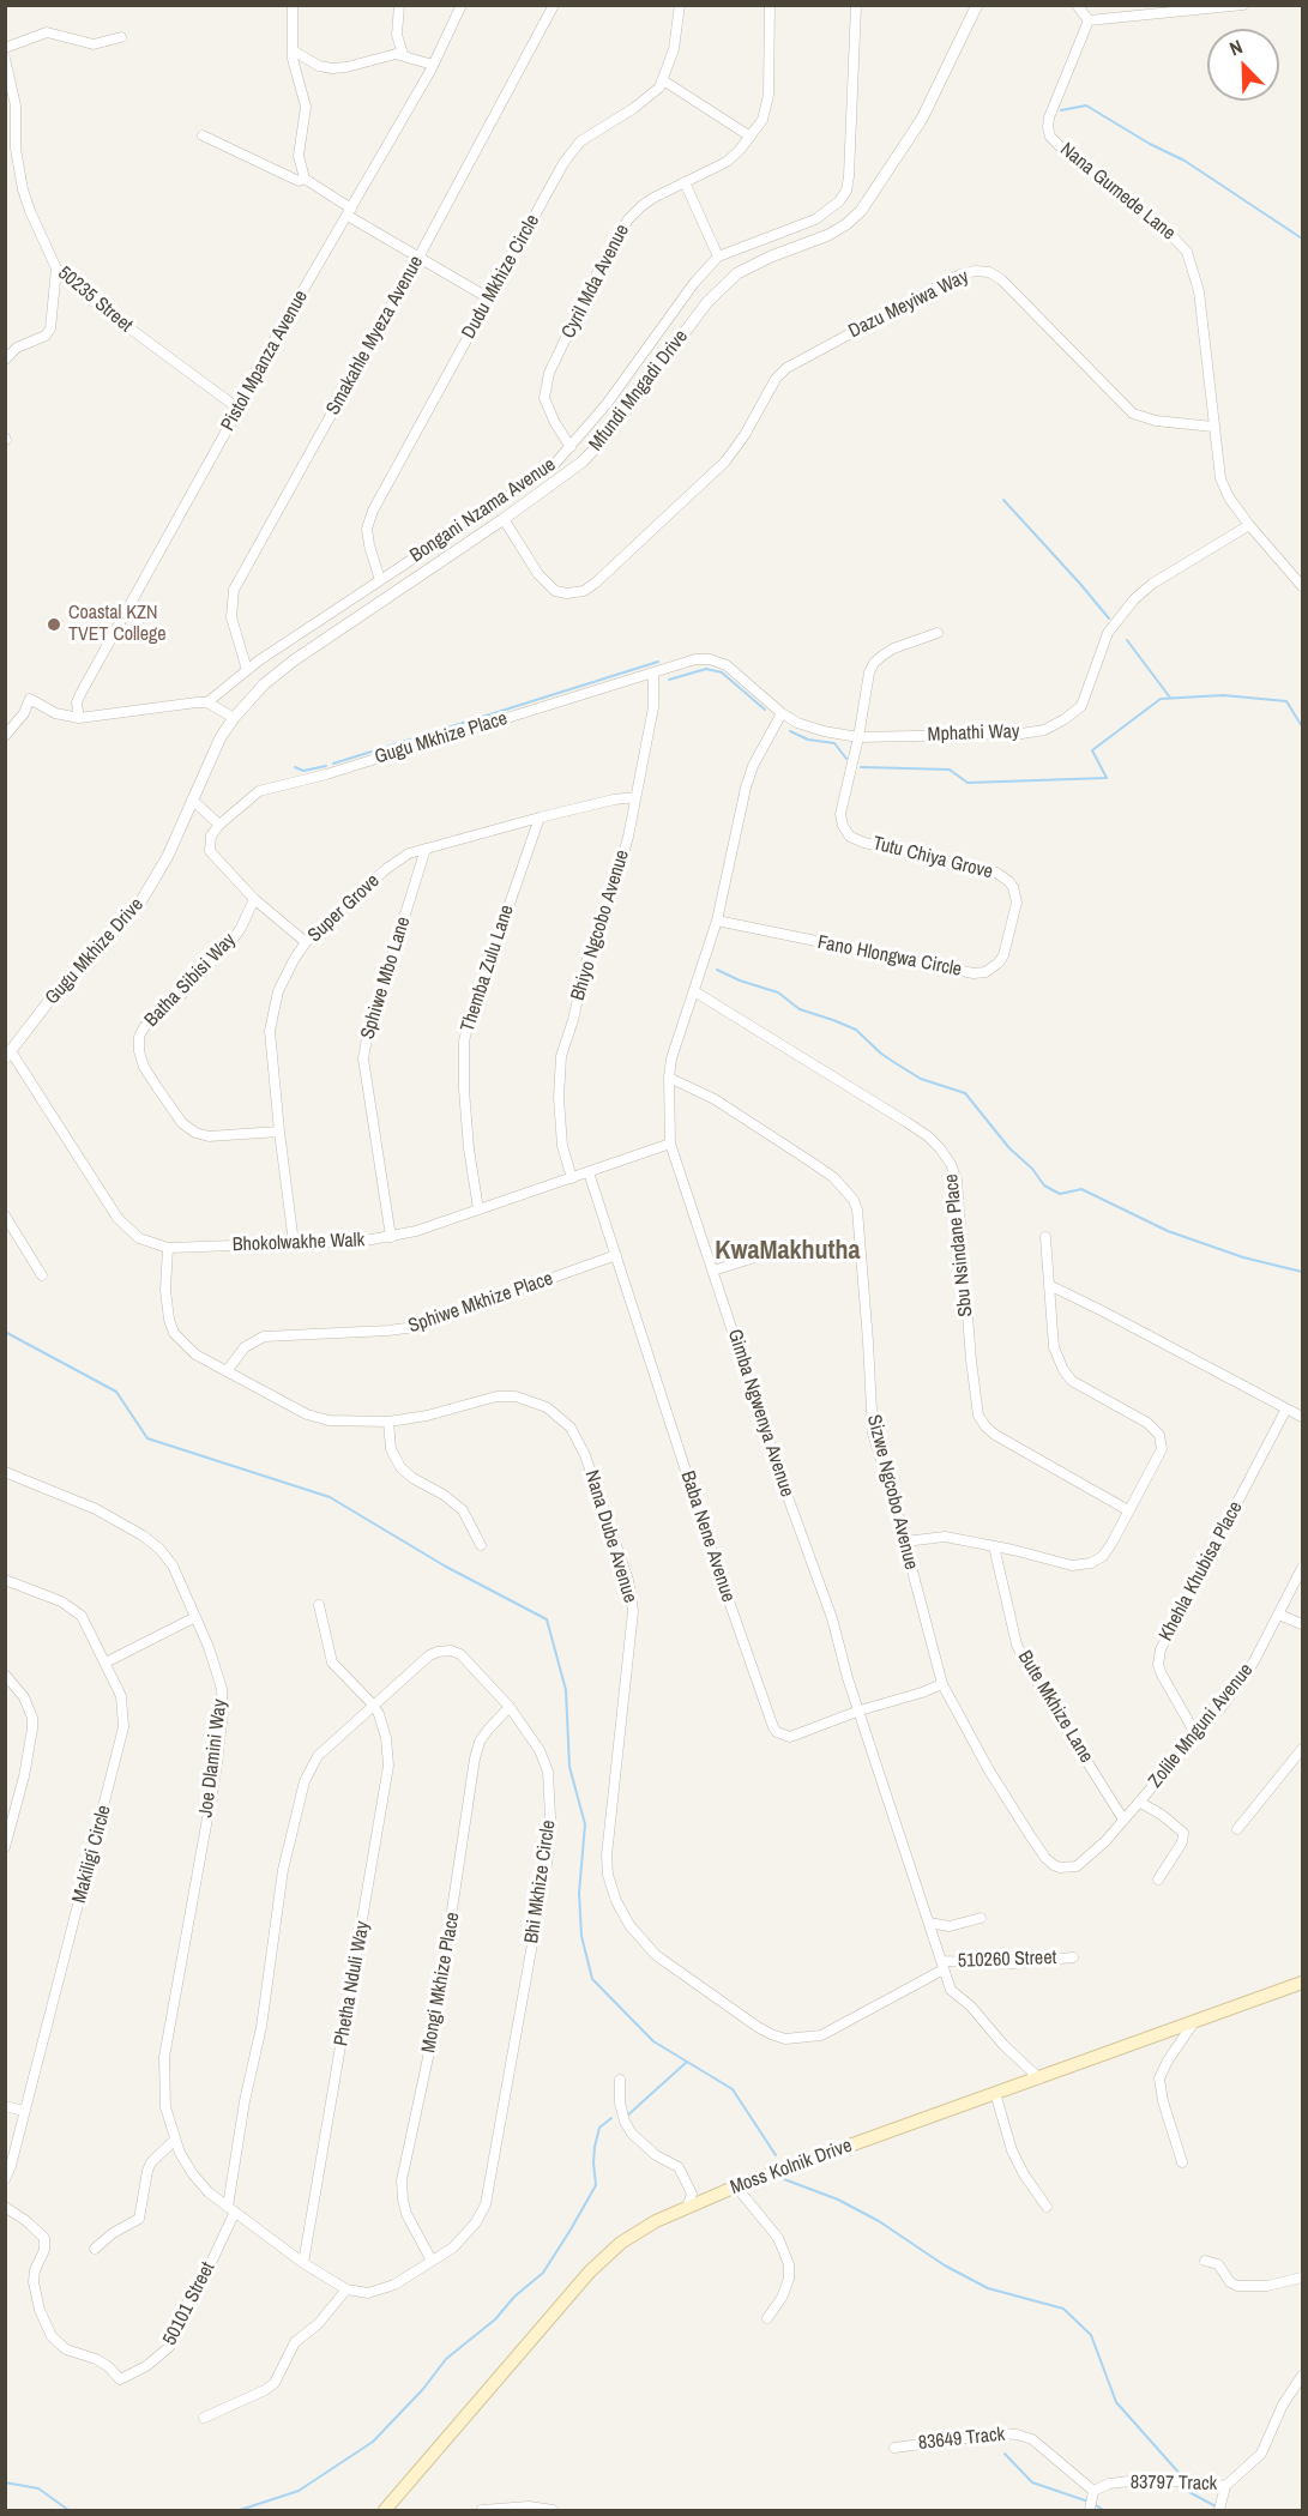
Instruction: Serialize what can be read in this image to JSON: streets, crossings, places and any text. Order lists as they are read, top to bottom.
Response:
{
  "streets": {
    "main road": ["Moss Kolnik Drive"],
    "street": [
      "Nana Gumede Lane",
      "Dudu Mkhize Circle",
      "Cyril Mda Avenue",
      "50235 Street",
      "Dazu Meyiwa Way",
      "Smakahle Myeza Avenue",
      "Pistol Mpanza Avenue",
      "Mfundi Mngadi Drive",
      "Bongani Nzama Avenue",
      "Mphathi Way",
      "Gugu Mkhize Place",
      "Tutu Chiya Grove",
      "Super Grove",
      "Bhiyo Ngcobo Avenue",
      "Gugu Mkhize Drive",
      "Fano Hlongwa Circle",
      "Themba Zulu Lane",
      "Sphiwe Mbo Lane",
      "Batha Sibisi Way",
      "Bhokolwakhe Walk",
      "Sbu Nsindane Place",
      "Sphiwe Mkhize Place",
      "Gimba Ngwenya Avenue",
      "Sizwe Ngcobo Avenue",
      "Nana Dube Avenue",
      "Baba Nene Avenue",
      "Khehla Khubisa Place",
      "Bute Mkhize Lane",
      "Zolile Mnguni Avenue",
      "Joe Dlamini Way",
      "Makiligi Circle",
      "Bhi Mkhize Circle",
      "510260 Street",
      "Mongi Mkhize Place",
      "Phetha Nduli Way",
      "50101 Street",
      "83649 Track",
      "83797 Track"
    ]
  },
  "crossings": [
    ["Nana Gumede Lane", "Dazu Meyiwa Way"],
    ["Dudu Mkhize Circle", "Bongani Nzama Avenue"],
    ["Cyril Mda Avenue", "Bongani Nzama Avenue"],
    ["50235 Street", "Pistol Mpanza Avenue"],
    ["Dazu Meyiwa Way", "Mfundi Mngadi Drive"],
    ["Smakahle Myeza Avenue", "Bongani Nzama Avenue"],
    ["Mfundi Mngadi Drive", "Gugu Mkhize Drive"],
    ["Mphathi Way", "Gugu Mkhize Place"],
    ["Mphathi Way", "Tutu Chiya Grove"],
    ["Mphathi Way", "Gimba Ngwenya Avenue"],
    ["Gugu Mkhize Place", "Bhiyo Ngcobo Avenue"],
    ["Tutu Chiya Grove", "Fano Hlongwa Circle"],
    ["Super Grove", "Bhiyo Ngcobo Avenue"],
    ["Super Grove", "Themba Zulu Lane"],
    ["Super Grove", "Sphiwe Mbo Lane"],
    ["Super Grove", "Batha Sibisi Way"],
    ["Super Grove", "Bhokolwakhe Walk"],
    ["Bhiyo Ngcobo Avenue", "Bhokolwakhe Walk"],
    ["Gugu Mkhize Drive", "Bhokolwakhe Walk"],
    ["Fano Hlongwa Circle", "Gimba Ngwenya Avenue"],
    ["Themba Zulu Lane", "Bhokolwakhe Walk"],
    ["Sphiwe Mbo Lane", "Bhokolwakhe Walk"],
    ["Bhokolwakhe Walk", "Gimba Ngwenya Avenue"],
    ["Bhokolwakhe Walk", "Nana Dube Avenue"],
    ["Bhokolwakhe Walk", "Baba Nene Avenue"],
    ["Sbu Nsindane Place", "Gimba Ngwenya Avenue"],
    ["Sphiwe Mkhize Place", "Nana Dube Avenue"],
    ["Sphiwe Mkhize Place", "Baba Nene Avenue"],
    ["Gimba Ngwenya Avenue", "Sizwe Ngcobo Avenue"],
    ["Gimba Ngwenya Avenue", "Nana Dube Avenue"],
    ["Gimba Ngwenya Avenue", "Baba Nene Avenue"],
    ["Gimba Ngwenya Avenue", "510260 Street"],
    ["Gimba Ngwenya Avenue", "Moss Kolnik Drive"],
    ["Sizwe Ngcobo Avenue", "Baba Nene Avenue"],
    ["Sizwe Ngcobo Avenue", "Zolile Mnguni Avenue"],
    ["Nana Dube Avenue", "510260 Street"],
    ["Khehla Khubisa Place", "Zolile Mnguni Avenue"],
    ["Bute Mkhize Lane", "Zolile Mnguni Avenue"],
    ["Bhi Mkhize Circle", "Mongi Mkhize Place"],
    ["Bhi Mkhize Circle", "Phetha Nduli Way"],
    ["Bhi Mkhize Circle", "50101 Street"],
    ["83649 Track", "83797 Track"]
  ],
  "districts": ["KwaMakhutha"],
  "places": ["Coastal KZN TVET College"],
  "north": "top left"
}
